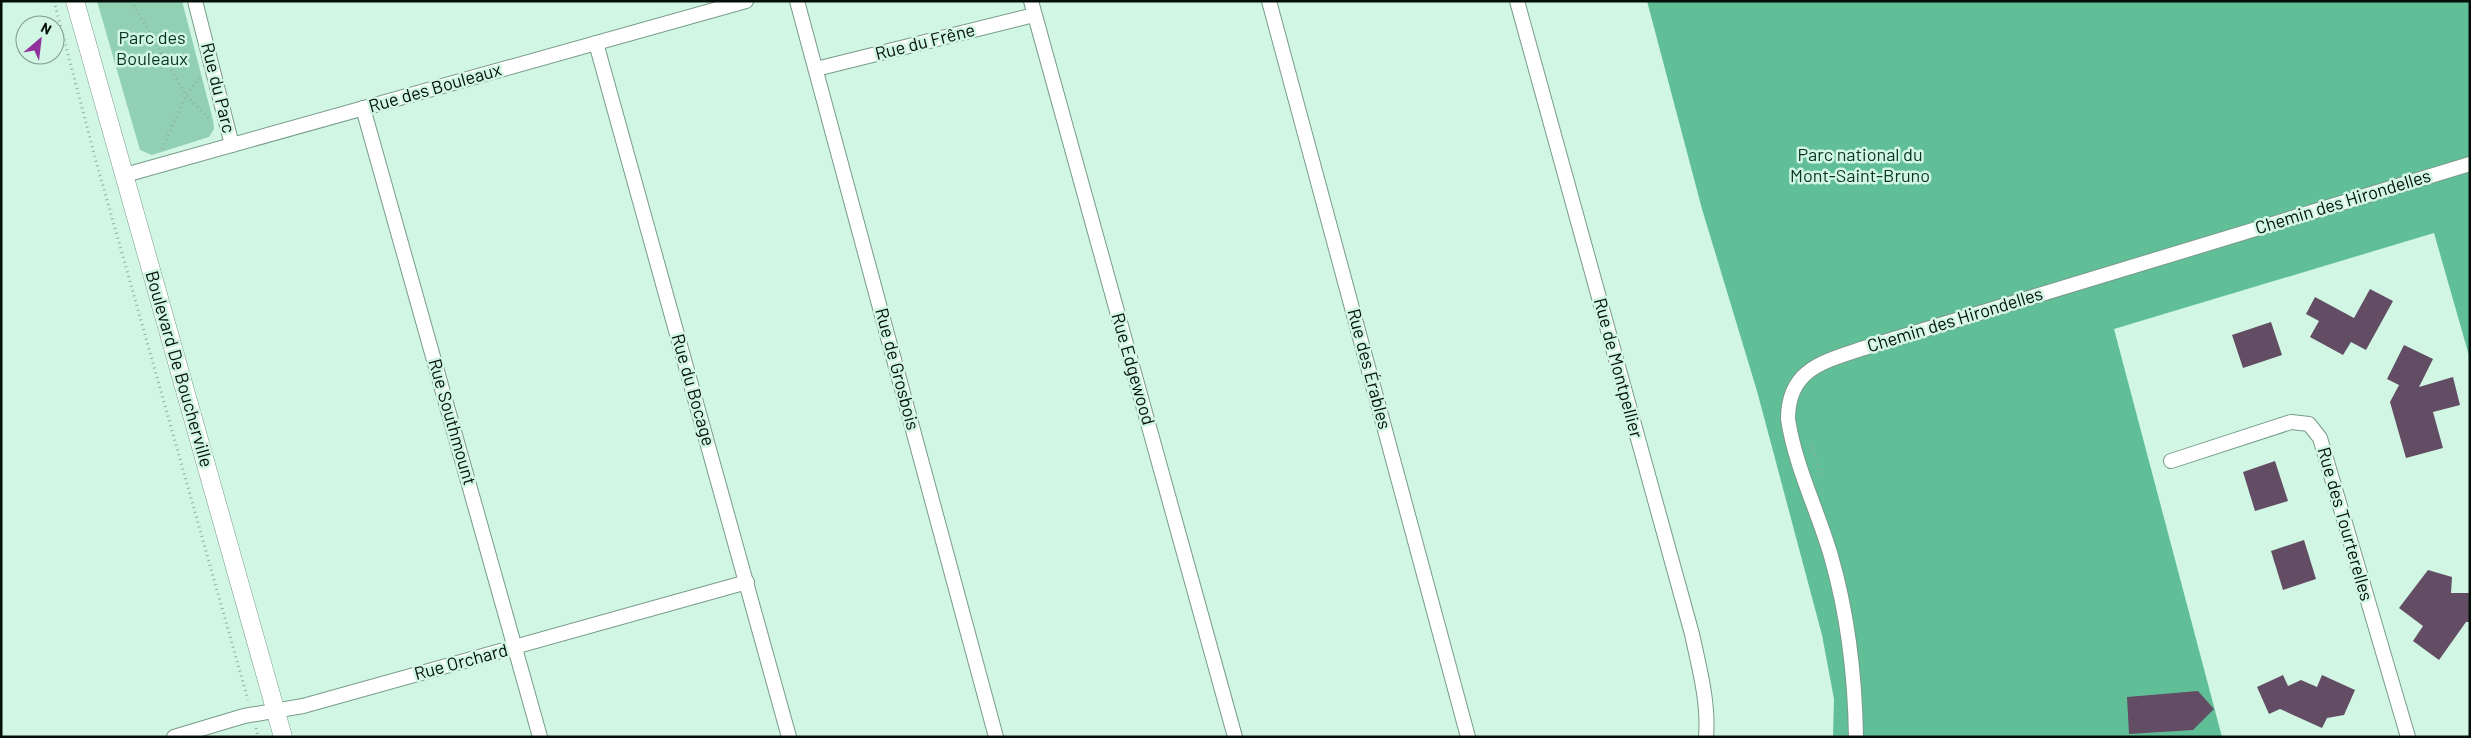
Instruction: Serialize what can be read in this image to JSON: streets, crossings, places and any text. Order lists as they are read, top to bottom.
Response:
{
  "streets": {
    "street": [
      "Rue du Frêne",
      "Rue du Parc",
      "Rue des Bouleaux",
      "Chemin des Hirondelles",
      "Rue de Montpellier",
      "Boulevard De Boucherville",
      "Rue de Grosbois",
      "Rue Edgewood",
      "Rue des Érables",
      "Rue du Bocage",
      "Rue Southmount",
      "Rue des Tourterelles",
      "Rue Orchard"
    ]
  },
  "crossings": [
    ["Rue du Frêne", "Rue de Grosbois"],
    ["Rue du Frêne", "Rue Edgewood"],
    ["Rue du Parc", "Rue des Bouleaux"],
    ["Rue des Bouleaux", "Boulevard De Boucherville"],
    ["Rue des Bouleaux", "Rue du Bocage"],
    ["Rue des Bouleaux", "Rue Southmount"],
    ["Boulevard De Boucherville", "Rue Orchard"],
    ["Rue du Bocage", "Rue Orchard"],
    ["Rue Southmount", "Rue Orchard"]
  ],
  "parks": ["Parc des Bouleaux", "Parc national du Mont-Saint-Bruno"],
  "north": "top right"
}
